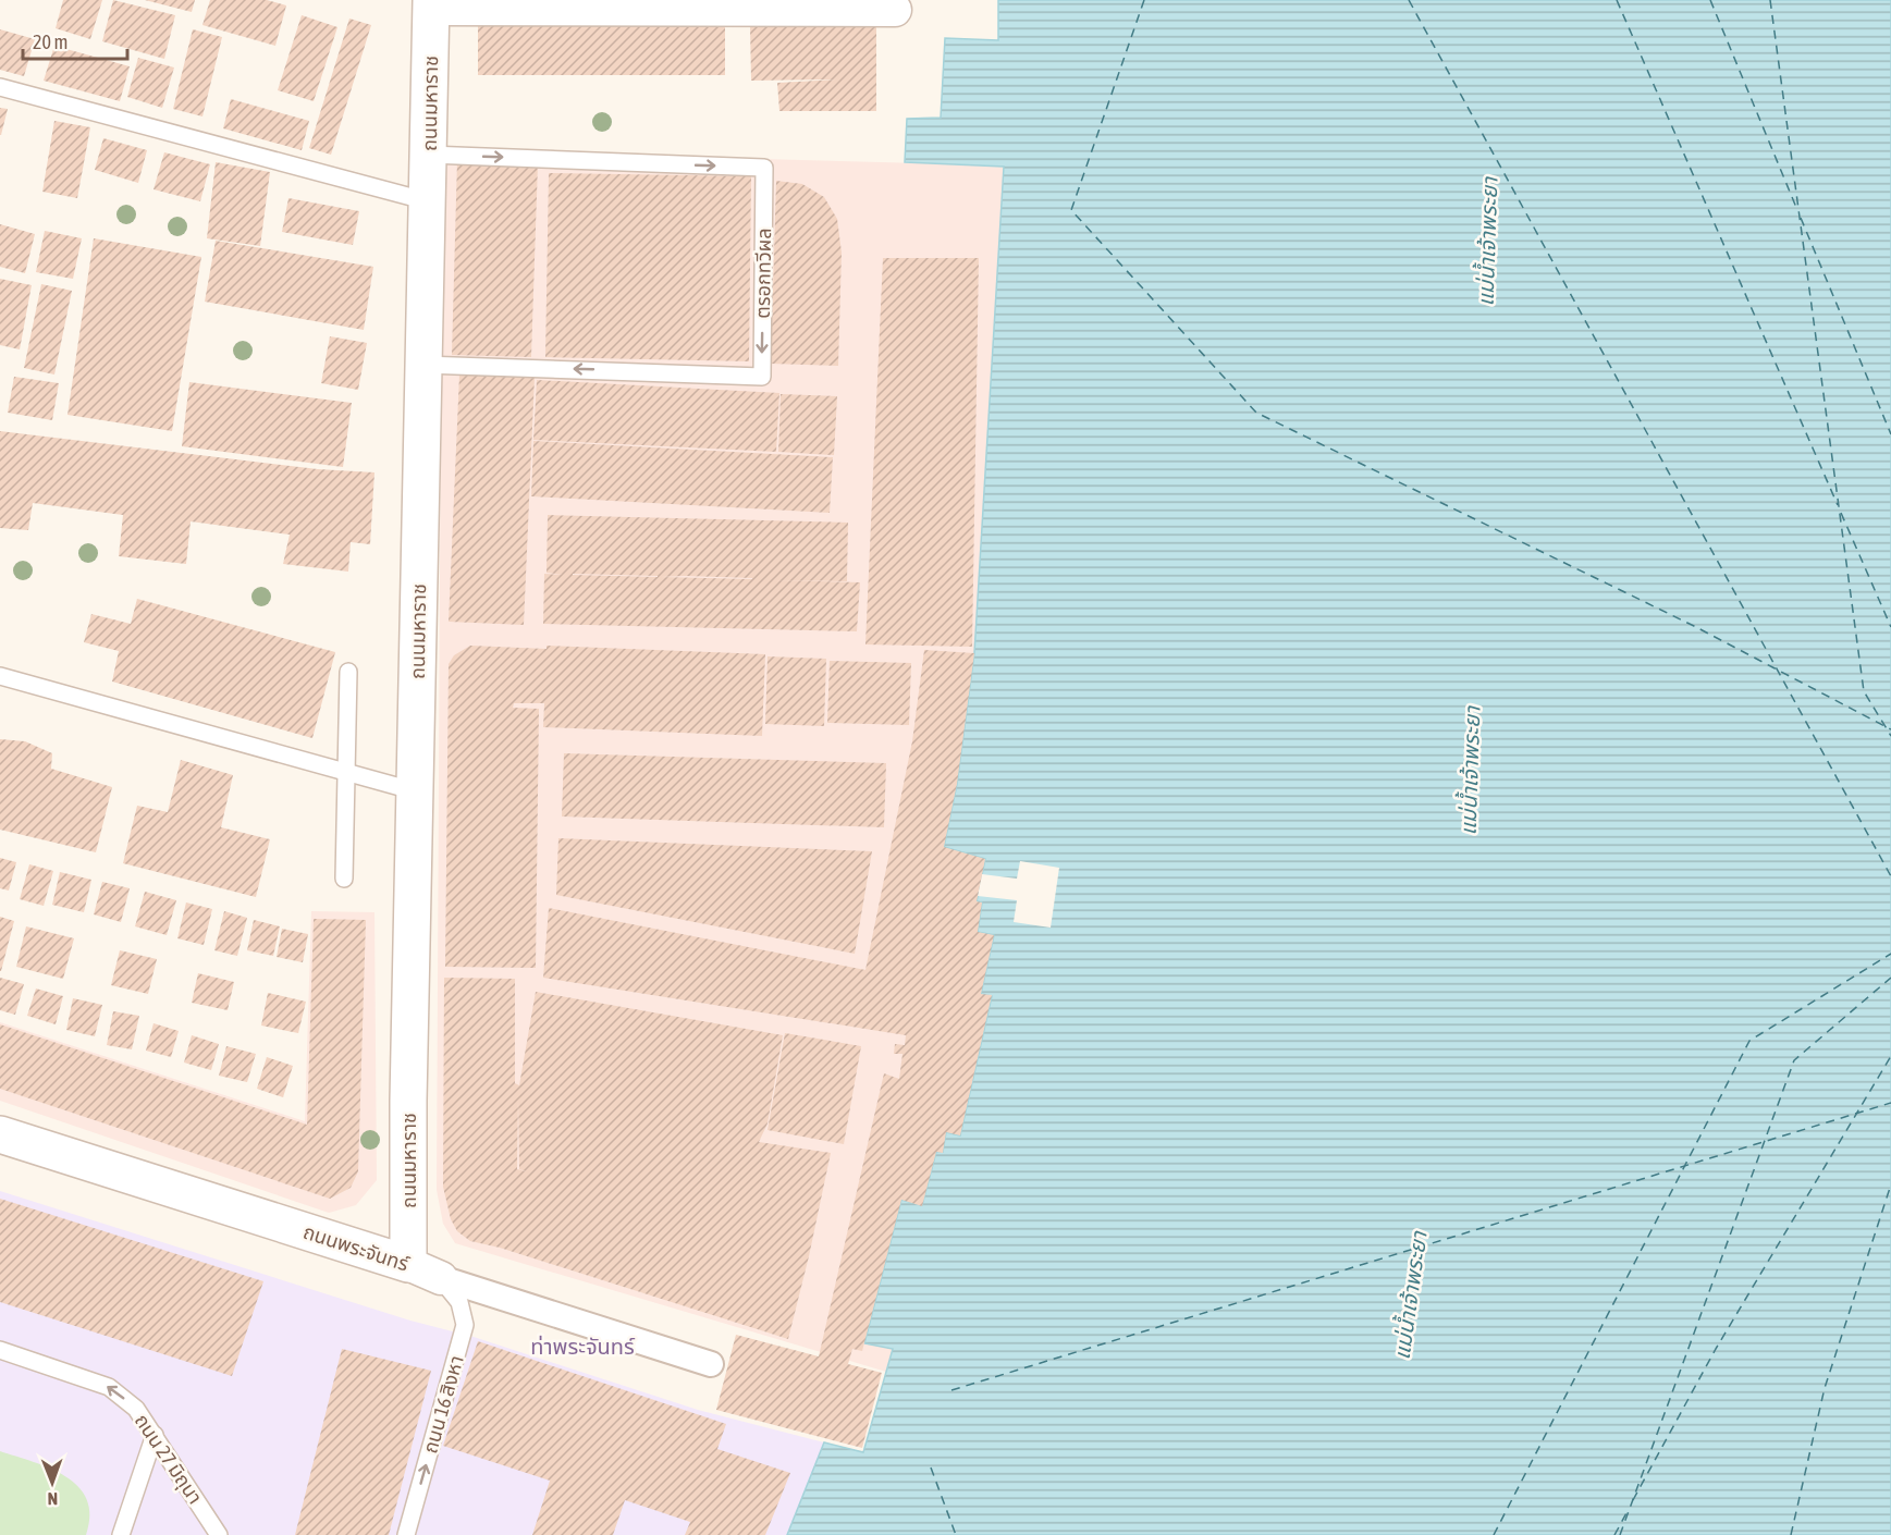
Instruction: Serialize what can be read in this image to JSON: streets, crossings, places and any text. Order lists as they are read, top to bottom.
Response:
{
  "streets": {
    "street": ["ถนนมหาราช", "ถนนพระจันทร์"],
    "lane": ["ตรอกทวีผล", "ถนน 16 สิงหา", "ถนน 27 มิถุนา"]
  },
  "crossings": [
    ["ถนนมหาราช", "ตรอกทวีผล"],
    ["ถนนมหาราช", "ถนนพระจันทร์"],
    ["ถนนพระจันทร์", "ถนน 16 สิงหา"]
  ],
  "one_way": ["ถนน 16 สิงหา", "ถนน 27 มิถุนา"],
  "districts": ["ท่าพระจันทร์"],
  "water": ["แม่น้ำเจ้าพระยา"],
  "scale_bar": "20 m",
  "north": "bottom"
}
